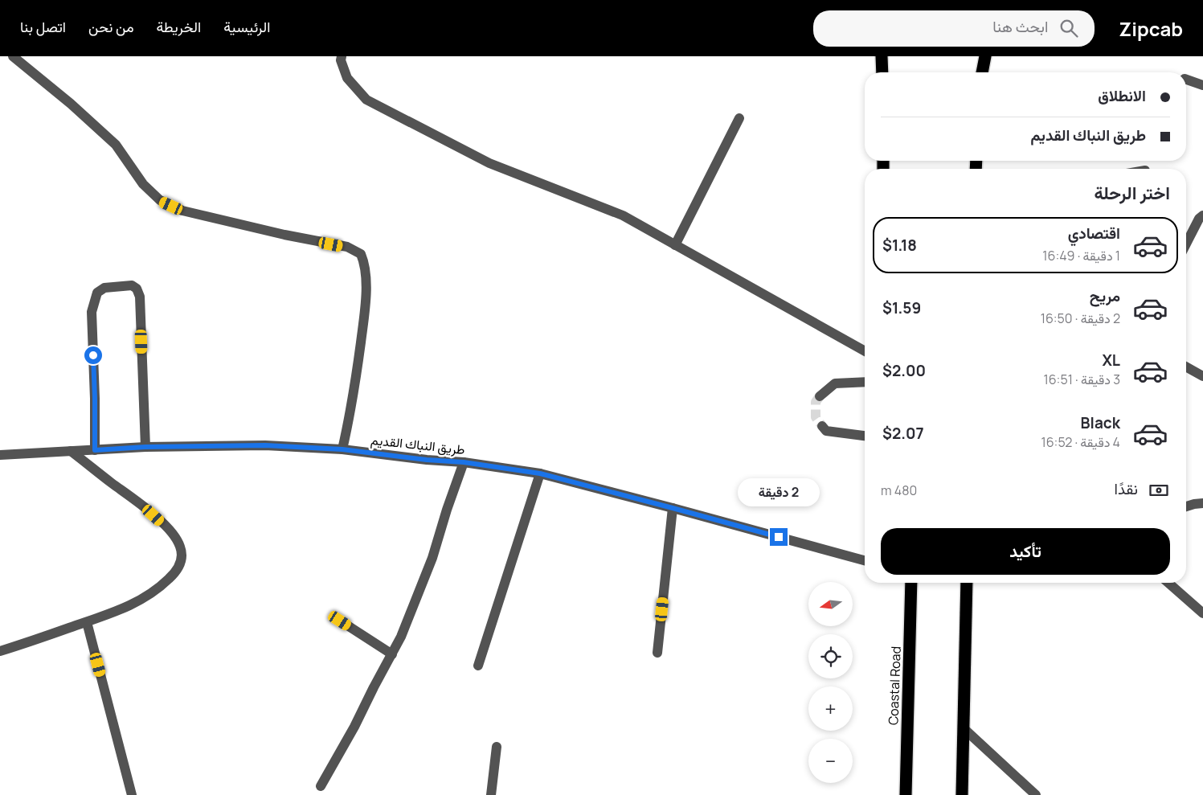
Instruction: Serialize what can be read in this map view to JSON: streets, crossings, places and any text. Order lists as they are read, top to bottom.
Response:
{
  "streets": {
    "highway": ["Coastal Road"],
    "street": ["طريق النباك القديم"]
  },
  "north": "left",
  "page": {
    "header": "Zipcab",
    "search": "ابحث هنا",
    "nav": [
      "الرئيسية",
      "الخريطة",
      "من نحن",
      "اتصل بنا"
    ],
    "banner": ["الانطلاق", "طريق النباك القديم"],
    "heading": "اختر الرحلة",
    "list": [
      {
        "name": "اقتصادي",
        "note": "1 دقيقة · 16:49",
        "value": "$1.18"
      },
      {
        "name": "مريح",
        "note": "2 دقيقة · 16:50",
        "value": "$1.59"
      },
      {
        "name": "XL",
        "note": "3 دقيقة · 16:51",
        "value": "$2.00"
      },
      {
        "name": "Black",
        "note": "4 دقيقة · 16:52",
        "value": "$2.07"
      }
    ],
    "pay": ["نقدًا", "480 m"],
    "bubble": "2 دقيقة",
    "buttons": "تأكيد",
    "map_buttons": ["+", "−"]
  }
}
